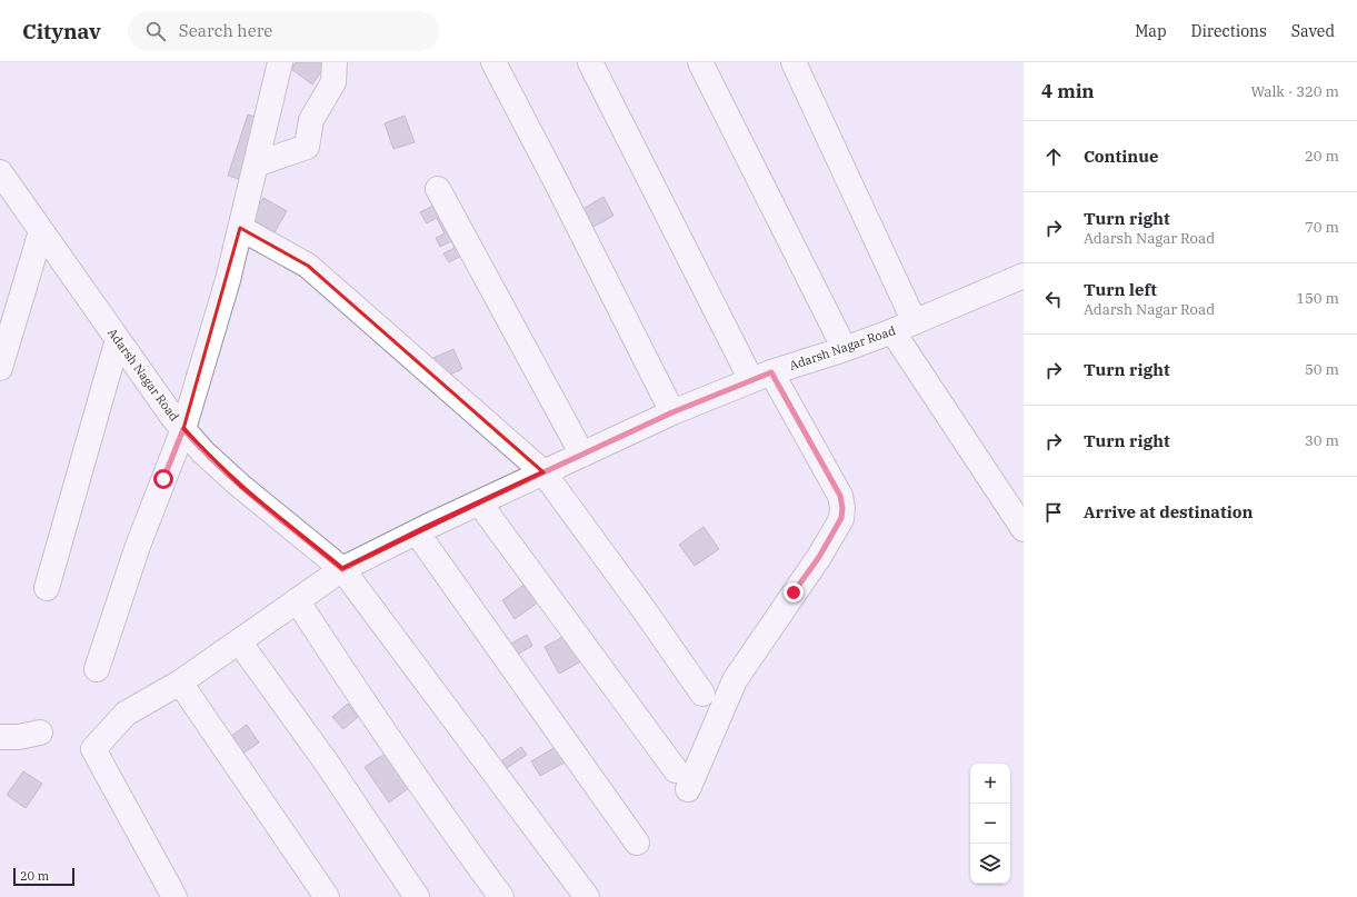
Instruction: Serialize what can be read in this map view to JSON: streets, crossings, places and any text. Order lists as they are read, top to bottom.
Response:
{
  "streets": {
    "street": ["Adarsh Nagar Road"]
  },
  "scale_bar": "20 m",
  "page": {
    "header": "Citynav",
    "search": "Search here",
    "nav": ["Map", "Directions", "Saved"],
    "heading": ["4 min", "Walk · 320 m"],
    "list": [
      ["Continue", "20 m"],
      ["Turn right", "Adarsh Nagar Road", "70 m"],
      ["Turn left", "Adarsh Nagar Road", "150 m"],
      ["Turn right", "50 m"],
      ["Turn right", "30 m"],
      "Arrive at destination"
    ],
    "map_buttons": ["+", "−"],
    "scale": "20 m"
  }
}
